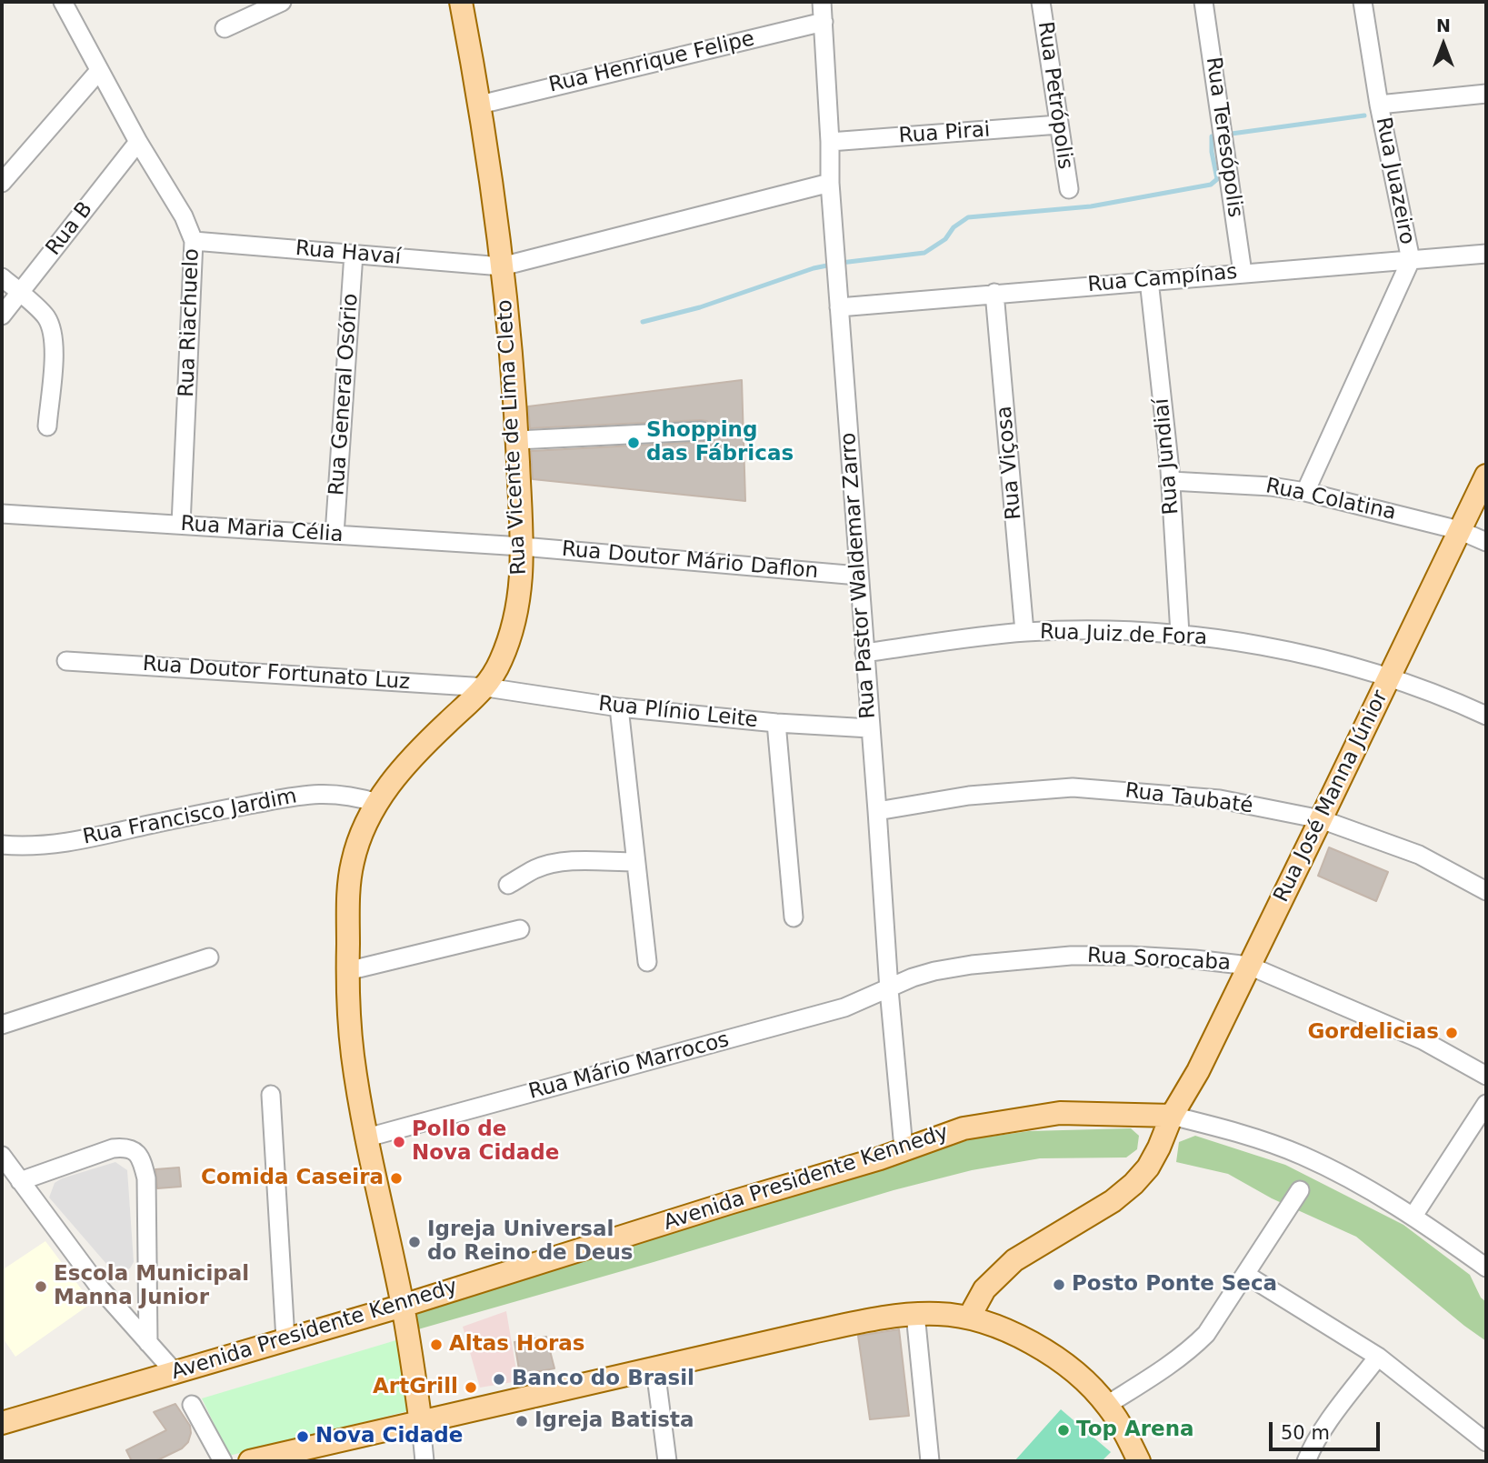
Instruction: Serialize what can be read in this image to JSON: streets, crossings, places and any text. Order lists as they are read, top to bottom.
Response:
{
  "streets": {
    "main road": ["Rua Vicente de Lima Cleto", "Rua José Manna Júnior", "Avenida Presidente Kennedy"],
    "street": [
      "Rua Henrique Felipe",
      "Rua Petrópolis",
      "Rua Pirai",
      "Rua Teresópolis",
      "Rua Juazeiro",
      "Rua B",
      "Rua Havaí",
      "Rua Campínas",
      "Rua Riachuelo",
      "Rua General Osório",
      "Rua Jundiaí",
      "Rua Viçosa",
      "Rua Colatina",
      "Rua Maria Célia",
      "Rua Doutor Mário Daflon",
      "Rua Pastor Waldemar Zarro",
      "Rua Juiz de Fora",
      "Rua Doutor Fortunato Luz",
      "Rua Plínio Leite",
      "Rua Taubaté",
      "Rua Francisco Jardim",
      "Rua Sorocaba",
      "Rua Mário Marrocos"
    ]
  },
  "crossings": [
    ["Rua Henrique Felipe", "Rua Vicente de Lima Cleto"],
    ["Rua Henrique Felipe", "Rua Pastor Waldemar Zarro"],
    ["Rua Petrópolis", "Rua Pirai"],
    ["Rua Pirai", "Rua Pastor Waldemar Zarro"],
    ["Rua Teresópolis", "Rua Campínas"],
    ["Rua Juazeiro", "Rua Campínas"],
    ["Rua Juazeiro", "Rua Colatina"],
    ["Rua B", "Rua Riachuelo"],
    ["Rua Havaí", "Rua Riachuelo"],
    ["Rua Havaí", "Rua General Osório"],
    ["Rua Havaí", "Rua Vicente de Lima Cleto"],
    ["Rua Havaí", "Rua Pastor Waldemar Zarro"],
    ["Rua Campínas", "Rua Jundiaí"],
    ["Rua Campínas", "Rua Viçosa"],
    ["Rua Campínas", "Rua Pastor Waldemar Zarro"],
    ["Rua Riachuelo", "Rua Maria Célia"],
    ["Rua General Osório", "Rua Maria Célia"],
    ["Rua Vicente de Lima Cleto", "Rua Maria Célia"],
    ["Rua Vicente de Lima Cleto", "Rua Doutor Mário Daflon"],
    ["Rua Vicente de Lima Cleto", "Rua Doutor Fortunato Luz"],
    ["Rua Vicente de Lima Cleto", "Rua Plínio Leite"],
    ["Rua Vicente de Lima Cleto", "Rua Francisco Jardim"],
    ["Rua Vicente de Lima Cleto", "Rua Mário Marrocos"],
    ["Rua Vicente de Lima Cleto", "Avenida Presidente Kennedy"],
    ["Rua Jundiaí", "Rua Colatina"],
    ["Rua Jundiaí", "Rua Juiz de Fora"],
    ["Rua Viçosa", "Rua Juiz de Fora"],
    ["Rua Colatina", "Rua José Manna Júnior"],
    ["Rua Maria Célia", "Rua Doutor Mário Daflon"],
    ["Rua Doutor Mário Daflon", "Rua Pastor Waldemar Zarro"],
    ["Rua Pastor Waldemar Zarro", "Rua Juiz de Fora"],
    ["Rua Pastor Waldemar Zarro", "Rua Plínio Leite"],
    ["Rua Pastor Waldemar Zarro", "Rua Taubaté"],
    ["Rua Pastor Waldemar Zarro", "Rua Sorocaba"],
    ["Rua Pastor Waldemar Zarro", "Rua Mário Marrocos"],
    ["Rua Pastor Waldemar Zarro", "Avenida Presidente Kennedy"],
    ["Rua Juiz de Fora", "Rua José Manna Júnior"],
    ["Rua Doutor Fortunato Luz", "Rua Plínio Leite"],
    ["Rua José Manna Júnior", "Rua Taubaté"],
    ["Rua José Manna Júnior", "Rua Sorocaba"],
    ["Rua José Manna Júnior", "Avenida Presidente Kennedy"],
    ["Rua Sorocaba", "Rua Mário Marrocos"]
  ],
  "places": [
    "Shopping das Fábricas",
    "Gordelicias",
    "Pollo de Nova Cidade",
    "Comida Caseira",
    "Igreja Universal do Reino de Deus",
    "Posto Ponte Seca",
    "Escola Municipal Manna Junior",
    "Altas Horas",
    "Banco do Brasil",
    "ArtGrill",
    "Igreja Batista",
    "Top Arena",
    "Nova Cidade"
  ],
  "scale_bar": "50 m",
  "north": "top"
}
